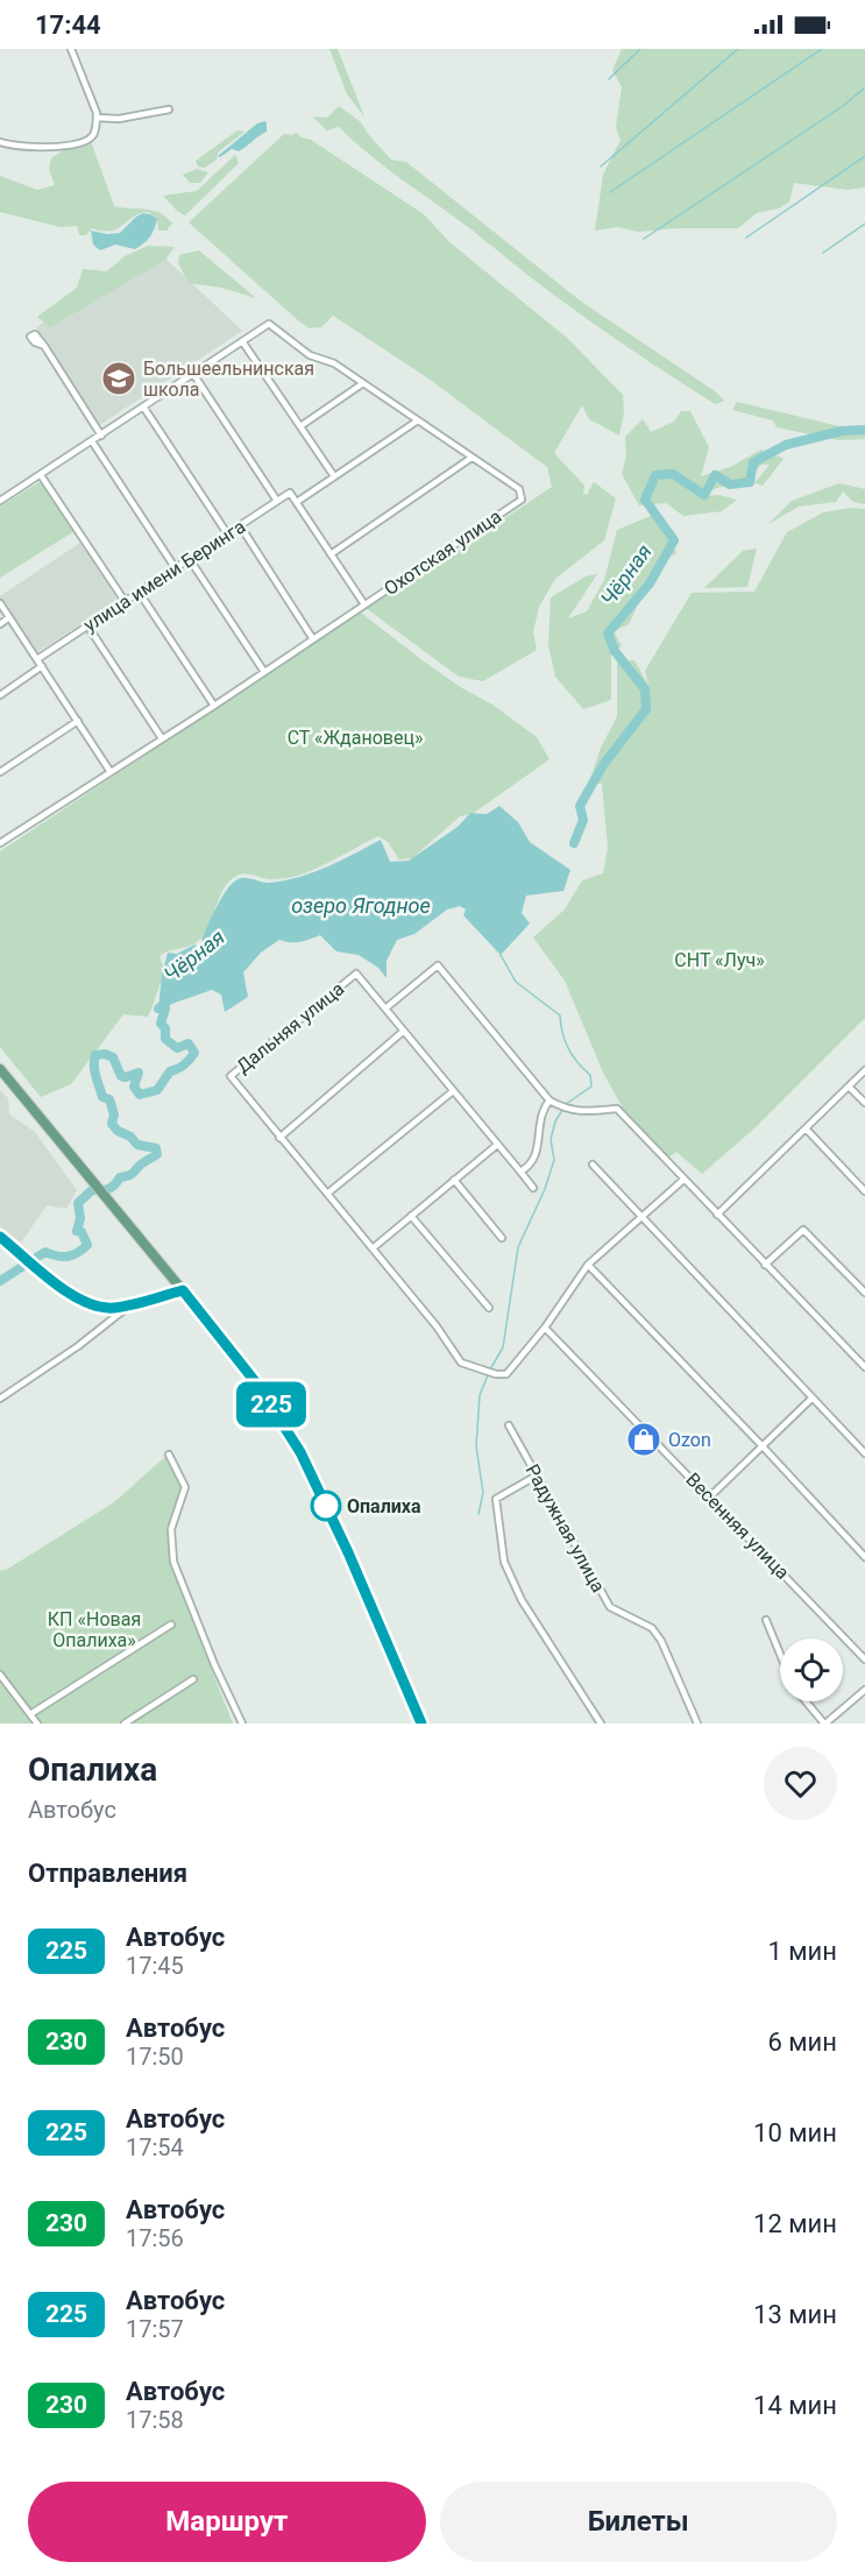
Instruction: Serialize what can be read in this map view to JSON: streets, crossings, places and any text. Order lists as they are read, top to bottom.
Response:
{
  "streets": {
    "street": [
      "Охотская улица",
      "улица имени Беринга",
      "Дальняя улица",
      "Весенняя улица",
      "Радужная улица"
    ]
  },
  "crossings": [
    ["Дальняя улица", "Весенняя улица"]
  ],
  "water": ["Чёрная", "озеро Ягодное"],
  "parks": ["СТ «Ждановец»", "СНТ «Луч»", "КП «Новая Опалиха»"],
  "places": {
    "school or university": ["Большеельнинская школа"],
    "shop": ["Ozon"],
    "other": ["Опалиха"]
  },
  "lines": ["bus line 225"],
  "page": {
    "status": "17:44",
    "on_map": "225",
    "heading": [
      ["Опалиха", "Автобус"],
      "Отправления"
    ],
    "list": [
      {
        "mark": "225",
        "name": "Автобус",
        "note": "17:45",
        "value": "1 мин"
      },
      {
        "mark": "230",
        "name": "Автобус",
        "note": "17:50",
        "value": "6 мин"
      },
      {
        "mark": "225",
        "name": "Автобус",
        "note": "17:54",
        "value": "10 мин"
      },
      {
        "mark": "230",
        "name": "Автобус",
        "note": "17:56",
        "value": "12 мин"
      },
      {
        "mark": "225",
        "name": "Автобус",
        "note": "17:57",
        "value": "13 мин"
      },
      {
        "mark": "230",
        "name": "Автобус",
        "note": "17:58",
        "value": "14 мин"
      }
    ],
    "buttons": ["Маршрут", "Билеты"]
  }
}
